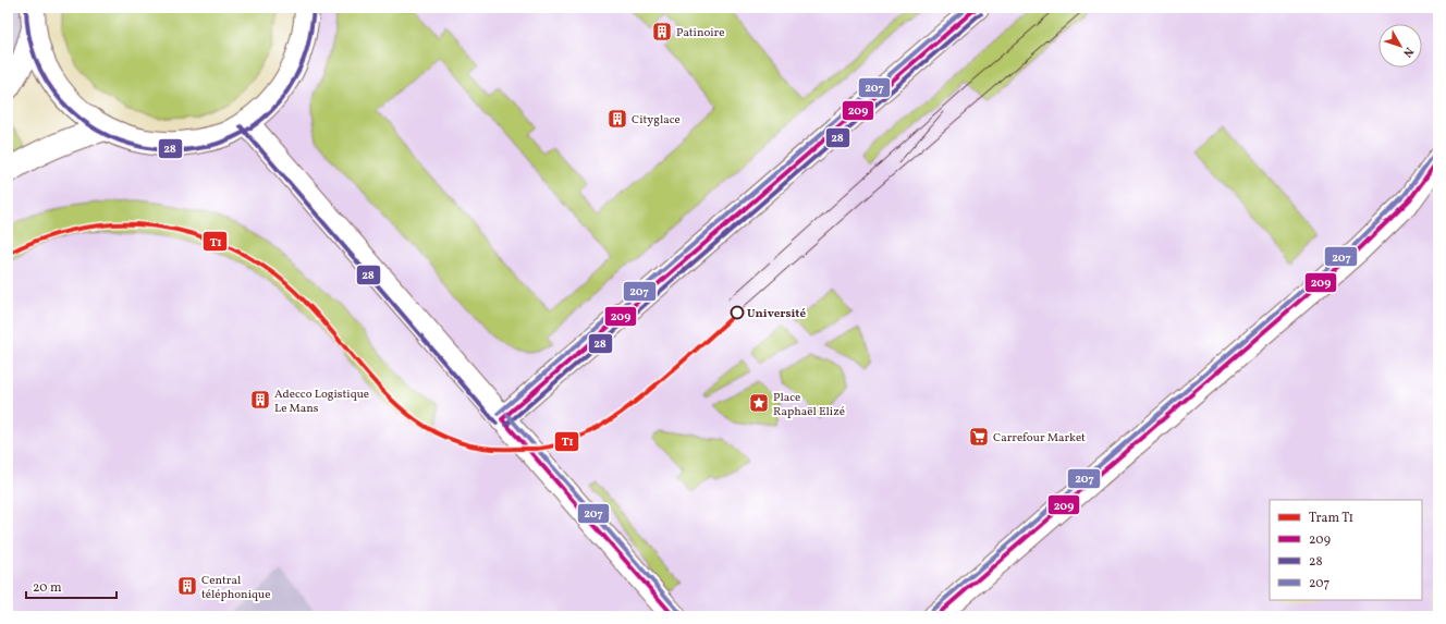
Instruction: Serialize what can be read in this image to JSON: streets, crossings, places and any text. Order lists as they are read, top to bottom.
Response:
{
  "places": {
    "building": [
      "Patinoire",
      "Cityglace",
      "Adecco Logistique Le Mans",
      "Central téléphonique"
    ],
    "other": ["Université"],
    "place": ["Place Raphaël Elizé"],
    "supermarket": ["Carrefour Market"]
  },
  "lines": [
    "transit line 209",
    "transit line 28",
    "transit line 207",
    "tram line T1"
  ],
  "legend": [
    "Tram T1",
    "209",
    "28",
    "207"
  ],
  "scale_bar": "20 m",
  "north": "bottom right"
}
